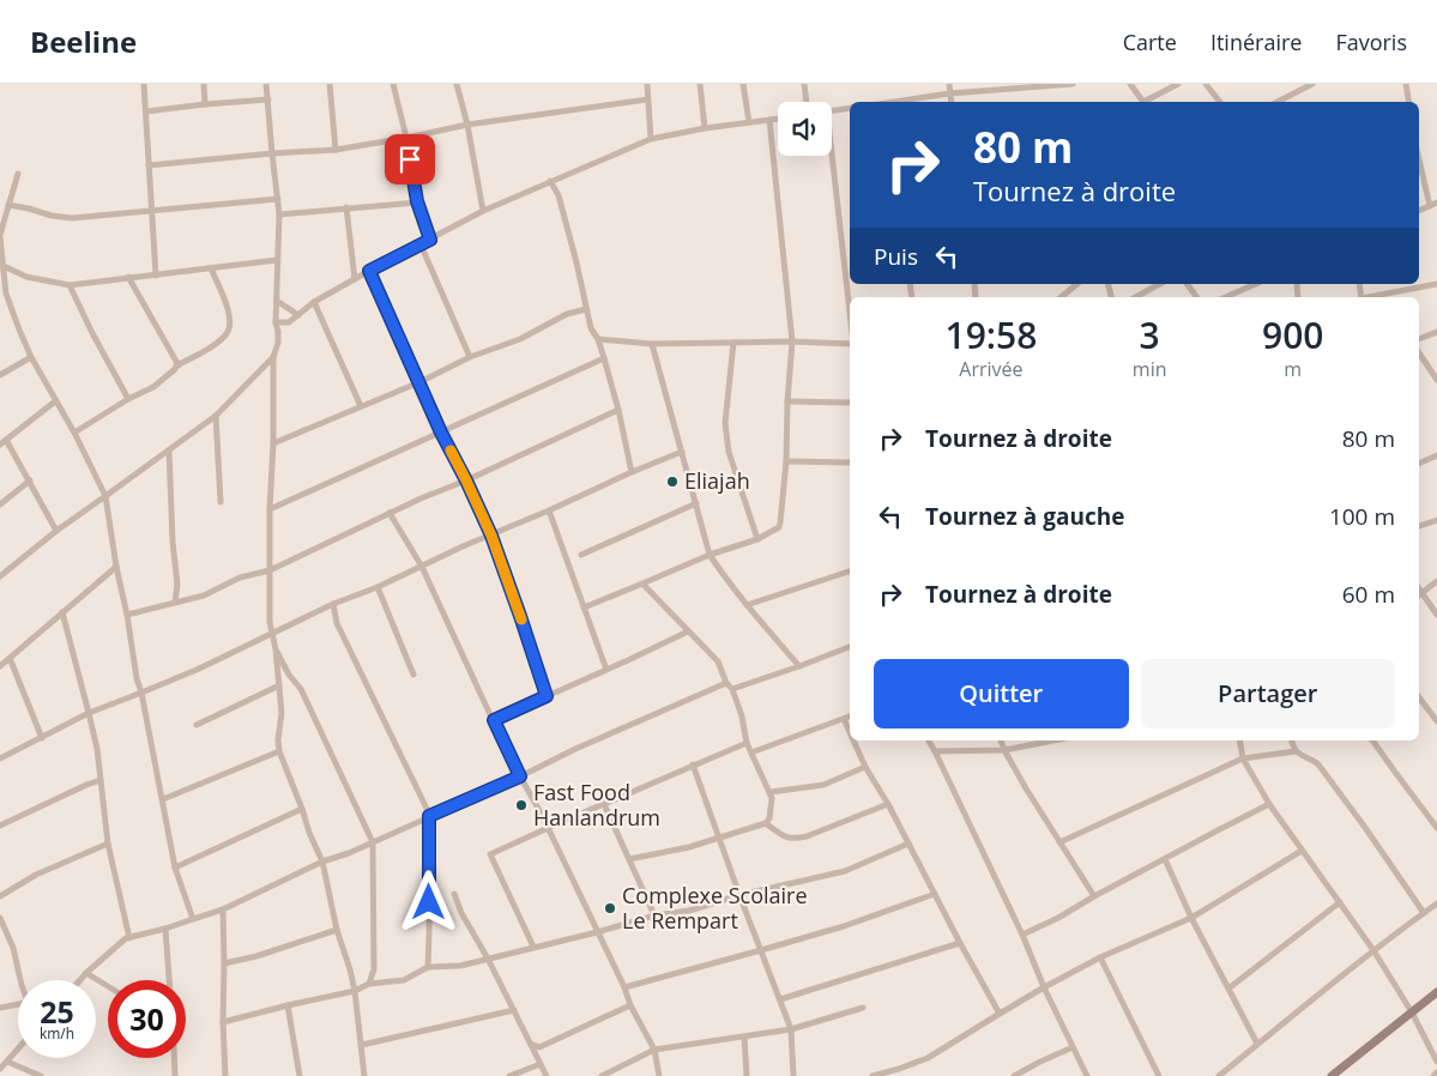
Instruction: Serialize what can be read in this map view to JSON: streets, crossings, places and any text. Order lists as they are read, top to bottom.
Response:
{
  "places": ["Eliajah", "Fast Food Hanlandrum", "Complexe Scolaire Le Rempart"],
  "page": {
    "header": "Beeline",
    "nav": ["Carte", "Itinéraire", "Favoris"],
    "turn": ["80 m", "Tournez à droite"],
    "then": "Puis",
    "eta": [
      "19:58",
      "Arrivée",
      "3",
      "min",
      "900",
      "m"
    ],
    "list": [
      {
        "name": "Tournez à droite",
        "value": "80 m"
      },
      {
        "name": "Tournez à gauche",
        "value": "100 m"
      },
      {
        "name": "Tournez à droite",
        "value": "60 m"
      }
    ],
    "buttons": ["Quitter", "Partager"],
    "speed": "25 km/h",
    "limit": "30"
  }
}
